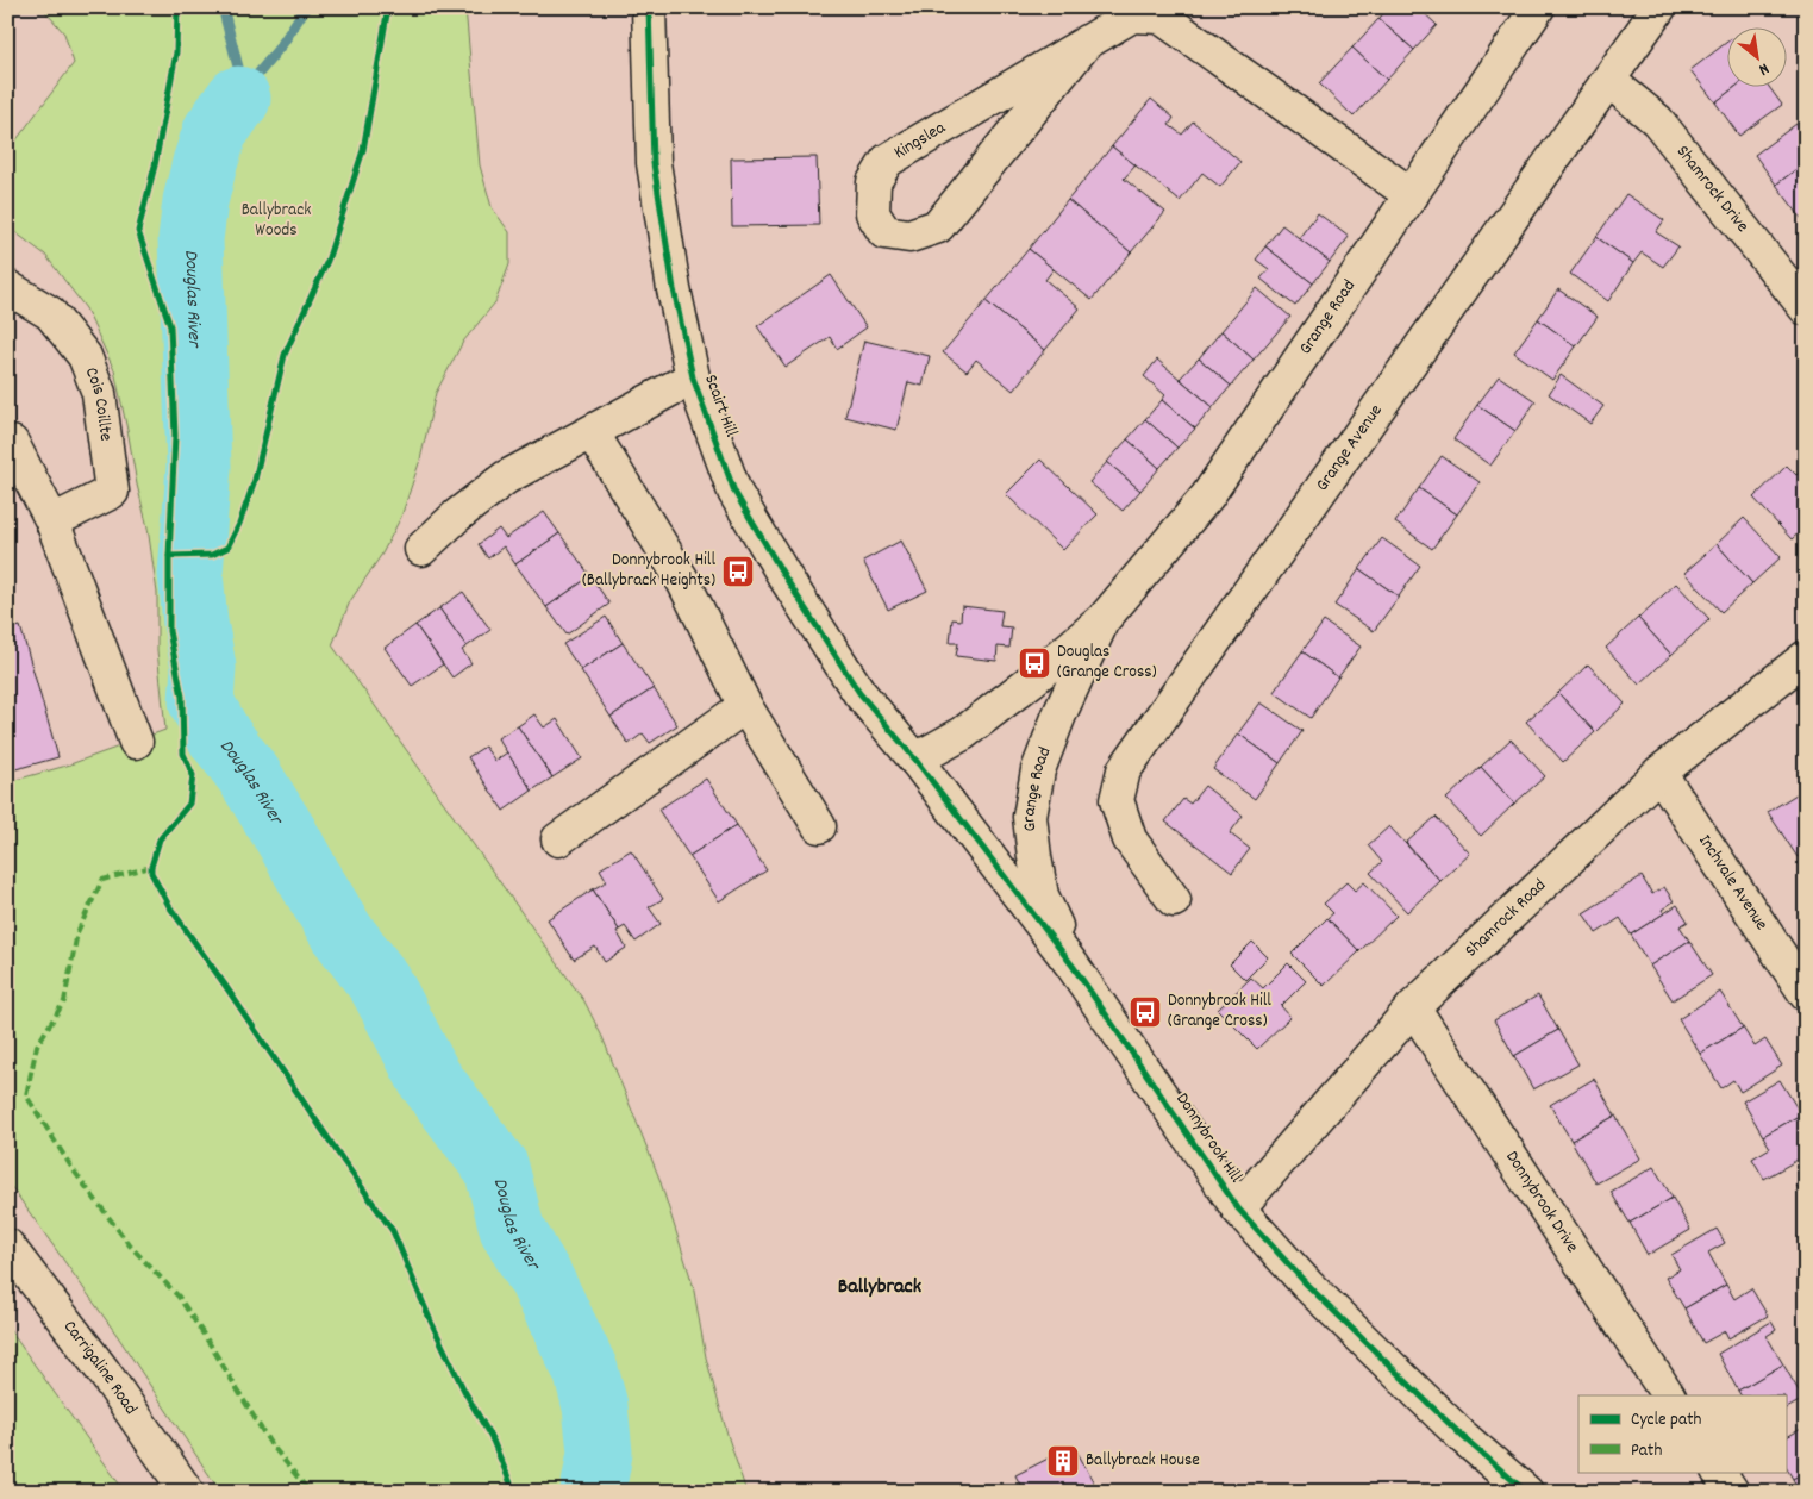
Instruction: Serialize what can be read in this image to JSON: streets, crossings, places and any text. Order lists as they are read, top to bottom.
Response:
{
  "streets": {
    "street": [
      "Kingslea",
      "Shamrock Drive",
      "Grange Road",
      "Cois Coillte",
      "Scairt Hill",
      "Grange Avenue",
      "Inchvale Avenue",
      "Shamrock Road",
      "Donnybrook Hill",
      "Donnybrook Drive",
      "Carrigaline Road"
    ]
  },
  "crossings": [
    ["Kingslea", "Grange Road"],
    ["Shamrock Drive", "Grange Avenue"],
    ["Grange Road", "Scairt Hill"],
    ["Grange Road", "Donnybrook Hill"],
    ["Scairt Hill", "Donnybrook Hill"],
    ["Inchvale Avenue", "Shamrock Road"],
    ["Shamrock Road", "Donnybrook Hill"],
    ["Shamrock Road", "Donnybrook Drive"]
  ],
  "districts": ["Ballybrack"],
  "water": ["Douglas River"],
  "parks": ["Ballybrack Woods"],
  "places": {
    "bus stop": ["Donnybrook Hill (Ballybrack Heights)", "Douglas (Grange Cross)", "Donnybrook Hill (Grange Cross)"],
    "building": ["Ballybrack House"]
  },
  "legend": ["Cycle path", "Path"],
  "north": "bottom right"
}
